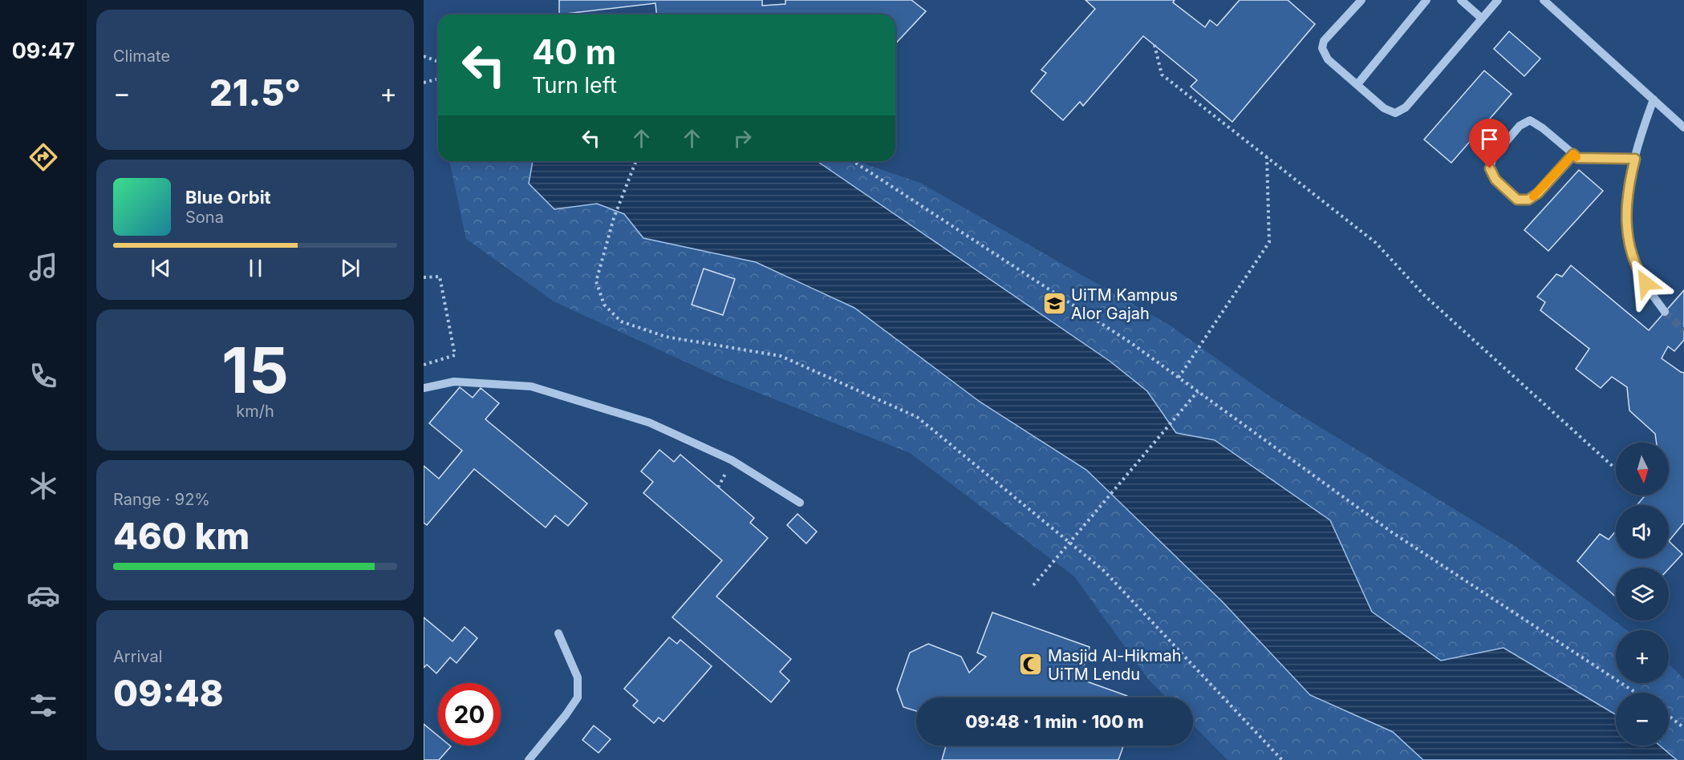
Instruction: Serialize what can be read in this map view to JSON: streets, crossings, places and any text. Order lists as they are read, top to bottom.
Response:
{
  "places": {
    "school or university": ["UiTM Kampus Alor Gajah"],
    "mosque": ["Masjid Al-Hikmah UiTM Lendu"]
  },
  "north": "bottom",
  "page": {
    "tabs": "09:47",
    "tile": [
      "Climate",
      ["15", "km/h"],
      ["Range · 92%", "460 km"],
      ["Arrival", "09:48"]
    ],
    "turn": ["40 m", "Turn left"],
    "heat": ["−", "21.5°", "+"],
    "song": ["Blue Orbit", "Sona"],
    "map_buttons": ["+", "−"],
    "limit": "20",
    "trip": "09:48 · 1 min · 100 m"
  }
}
